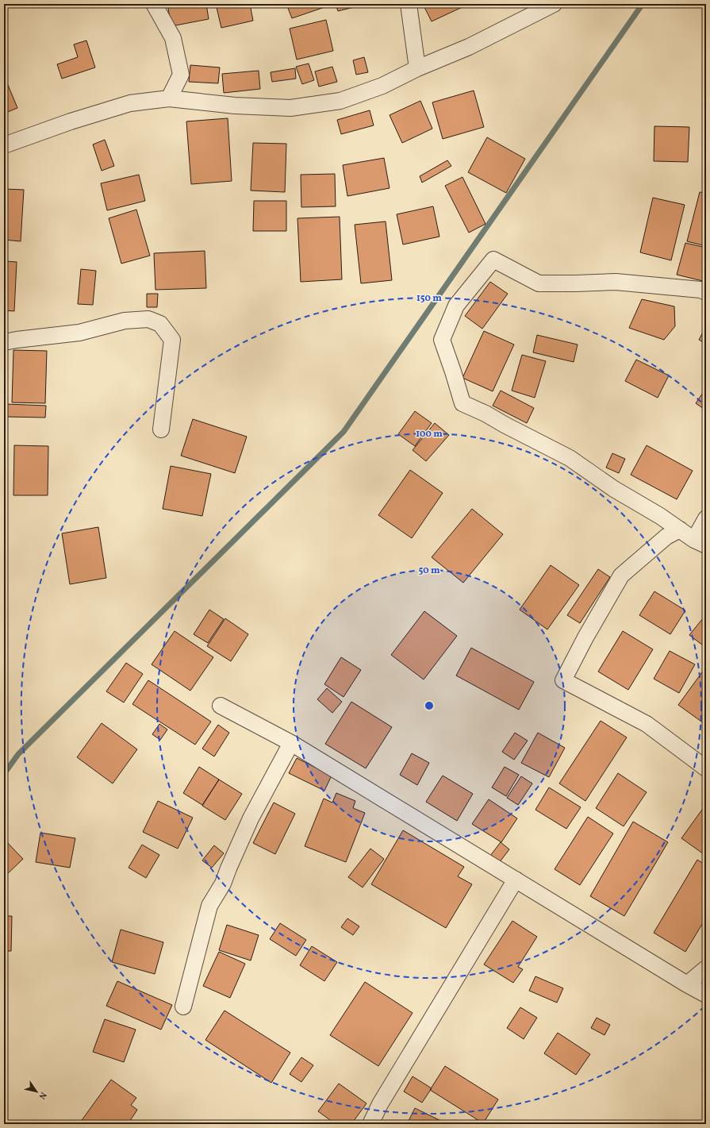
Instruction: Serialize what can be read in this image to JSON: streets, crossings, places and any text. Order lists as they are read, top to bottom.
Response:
{
  "north": "bottom right",
  "rings": ["150 m", "100 m", "50 m"]
}
